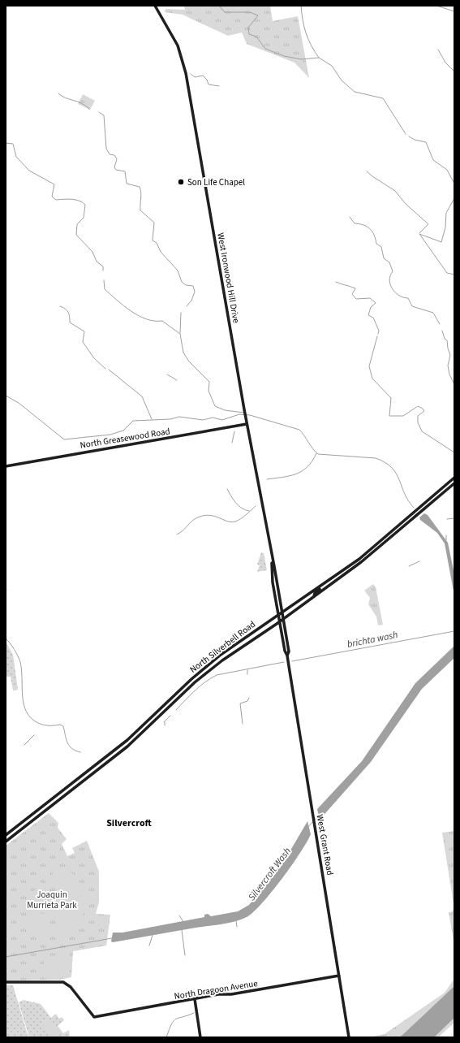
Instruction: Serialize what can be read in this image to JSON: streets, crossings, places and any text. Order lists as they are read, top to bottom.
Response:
{
  "streets": {
    "main road": [
      "West Ironwood Hill Drive",
      "North Greasewood Road",
      "North Silverbell Road",
      "West Grant Road",
      "North Dragoon Avenue"
    ]
  },
  "crossings": [
    ["West Ironwood Hill Drive", "North Greasewood Road"],
    ["West Ironwood Hill Drive", "North Silverbell Road"],
    ["West Ironwood Hill Drive", "West Grant Road"],
    ["North Silverbell Road", "West Grant Road"],
    ["West Grant Road", "North Dragoon Avenue"]
  ],
  "districts": ["Silvercroft"],
  "water": ["brichta wash", "Silvercroft Wash"],
  "parks": ["Joaquin Murrieta Park"],
  "places": ["Son Life Chapel"]
}
